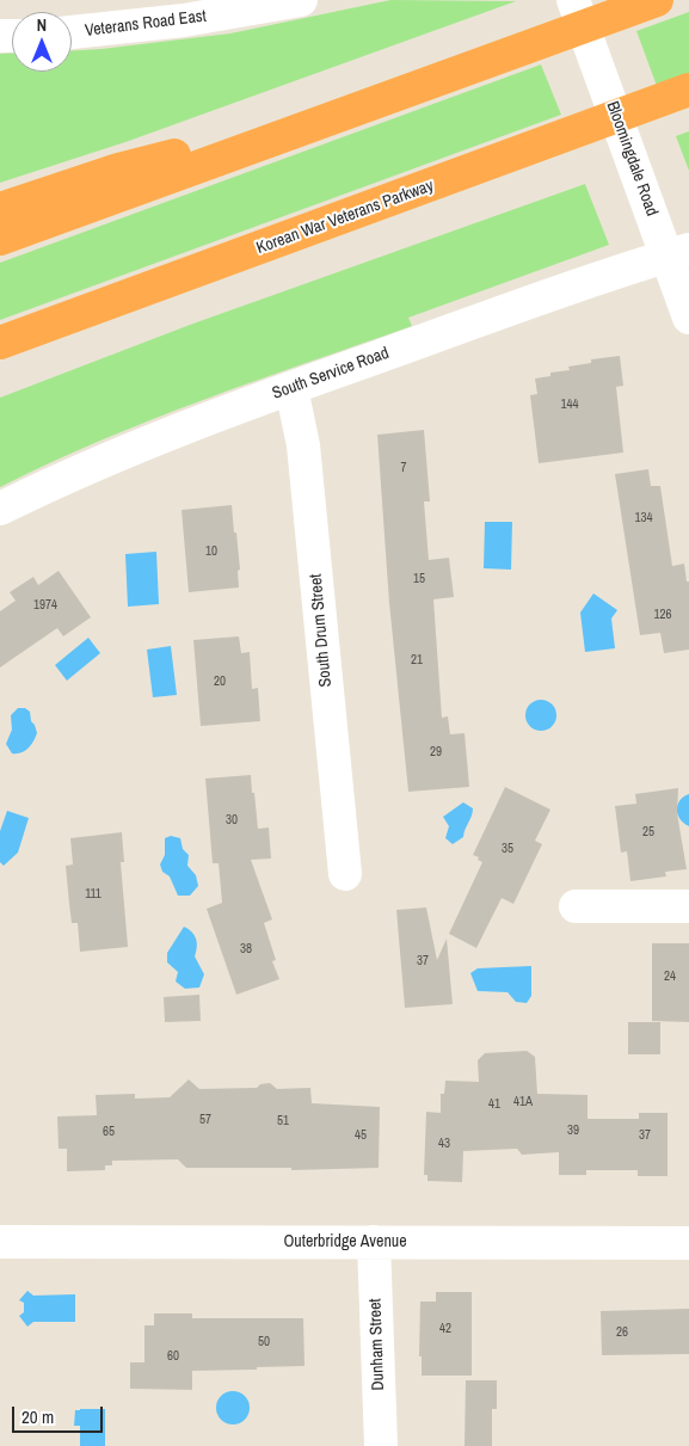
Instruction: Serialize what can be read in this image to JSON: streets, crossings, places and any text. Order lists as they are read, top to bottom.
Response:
{
  "streets": {
    "highway": ["Korean War Veterans Parkway"],
    "street": [
      "Veterans Road East",
      "Bloomingdale Road",
      "South Service Road",
      "South Drum Street",
      "Outerbridge Avenue",
      "Dunham Street"
    ]
  },
  "crossings": [
    ["Bloomingdale Road", "South Service Road"],
    ["South Service Road", "South Drum Street"],
    ["Outerbridge Avenue", "Dunham Street"]
  ],
  "house_numbers": [
    "144",
    "7",
    "134",
    "10",
    "15",
    "1974",
    "126",
    "21",
    "20",
    "29",
    "30",
    "25",
    "35",
    "111",
    "38",
    "37",
    "24",
    "41A",
    "41",
    "57",
    "51",
    "39",
    "65",
    "45",
    "37",
    "43",
    "42",
    "26",
    "50",
    "60"
  ],
  "scale_bar": "20 m",
  "north": "top"
}
